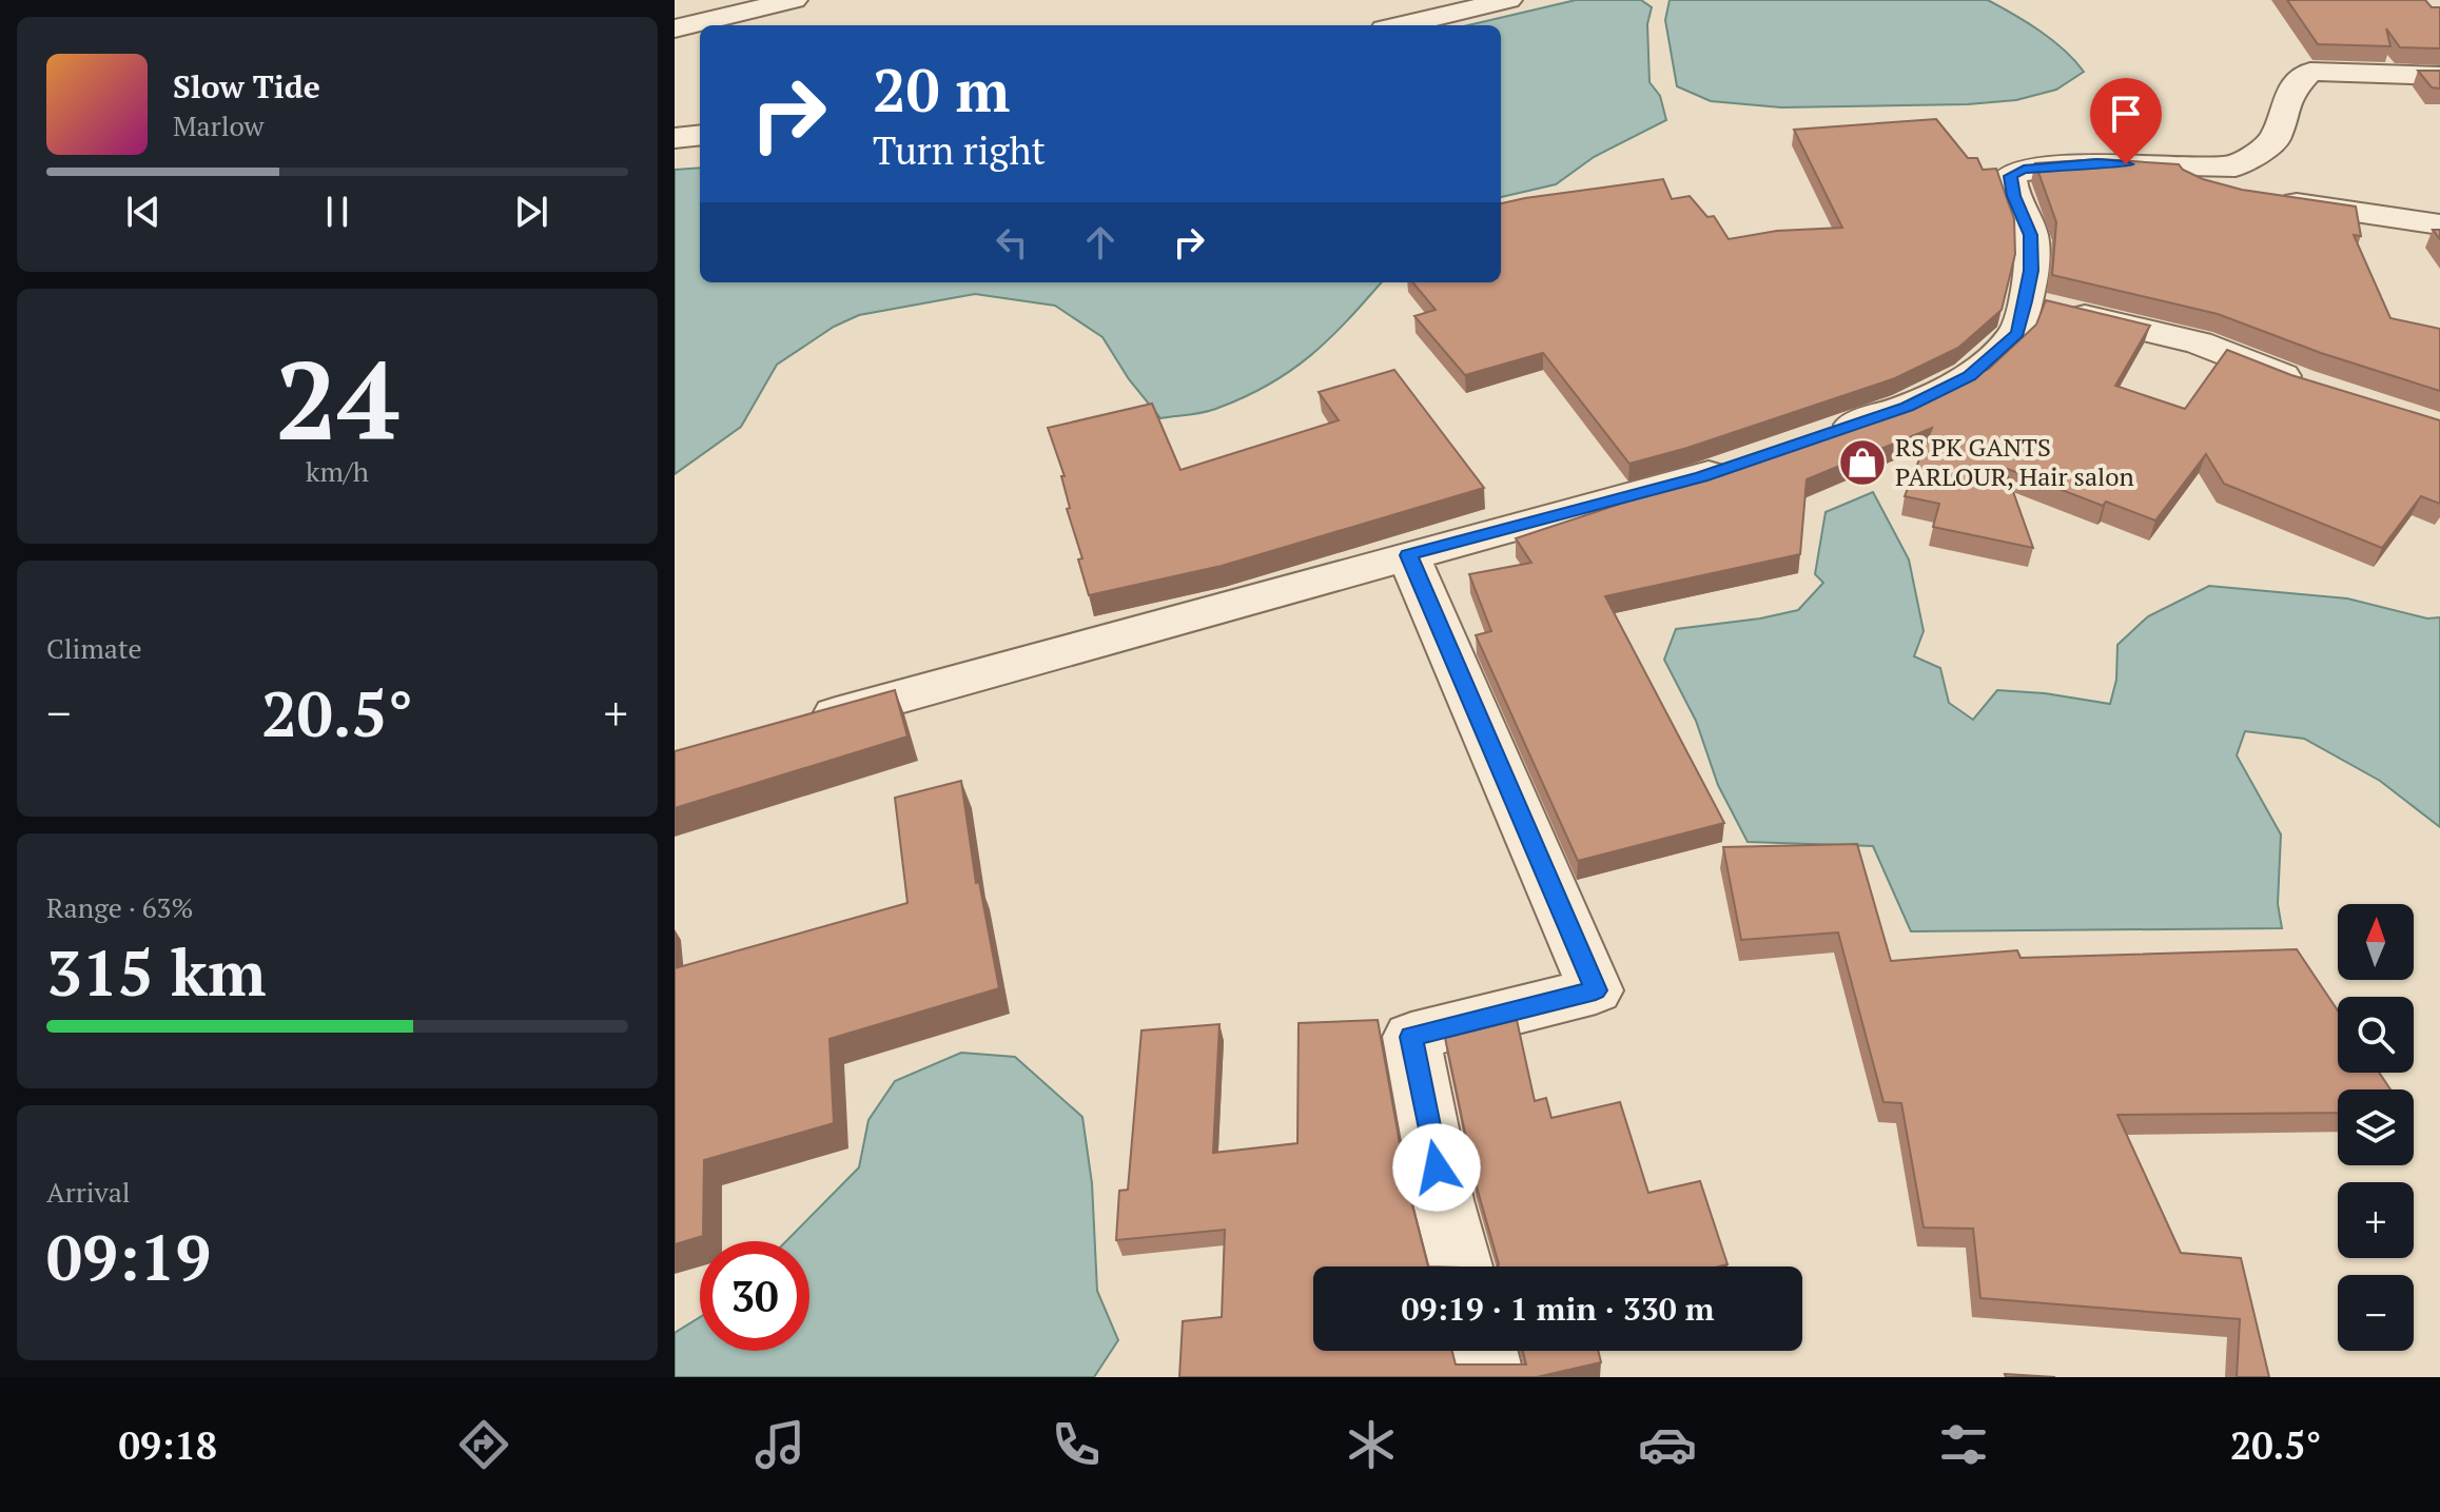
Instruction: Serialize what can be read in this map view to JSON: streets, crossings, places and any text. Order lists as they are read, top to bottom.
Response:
{
  "places": {
    "shop": ["RS PK GANTS PARLOUR, Hair salon"]
  },
  "north": "top",
  "page": {
    "turn": ["20 m", "Turn right"],
    "song": ["Slow Tide", "Marlow"],
    "tile": [
      ["24", "km/h"],
      "Climate",
      ["Range · 63%", "315 km"],
      ["Arrival", "09:19"]
    ],
    "heat": ["−", "20.5°", "+"],
    "map_buttons": ["+", "−"],
    "limit": "30",
    "trip": "09:19 · 1 min · 330 m",
    "tabs": ["09:18", "20.5°"]
  }
}
